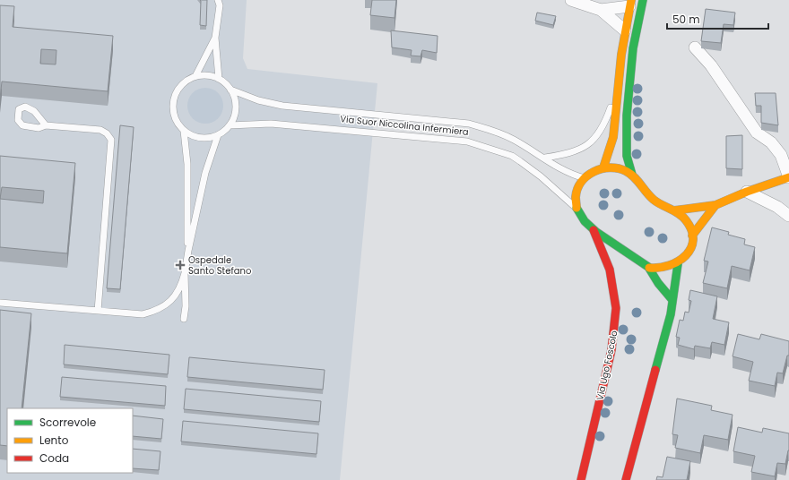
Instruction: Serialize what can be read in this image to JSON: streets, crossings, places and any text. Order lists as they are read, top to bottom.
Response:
{
  "streets": {
    "street": ["Via Ugo Foscolo"],
    "lane": ["Via Suor Niccolina Infermiera"]
  },
  "crossings": [
    ["Via Suor Niccolina Infermiera", "Via Ugo Foscolo"]
  ],
  "places": {
    "health": ["Ospedale Santo Stefano"]
  },
  "legend": ["Scorrevole", "Lento", "Coda"],
  "scale_bar": "50 m"
}
